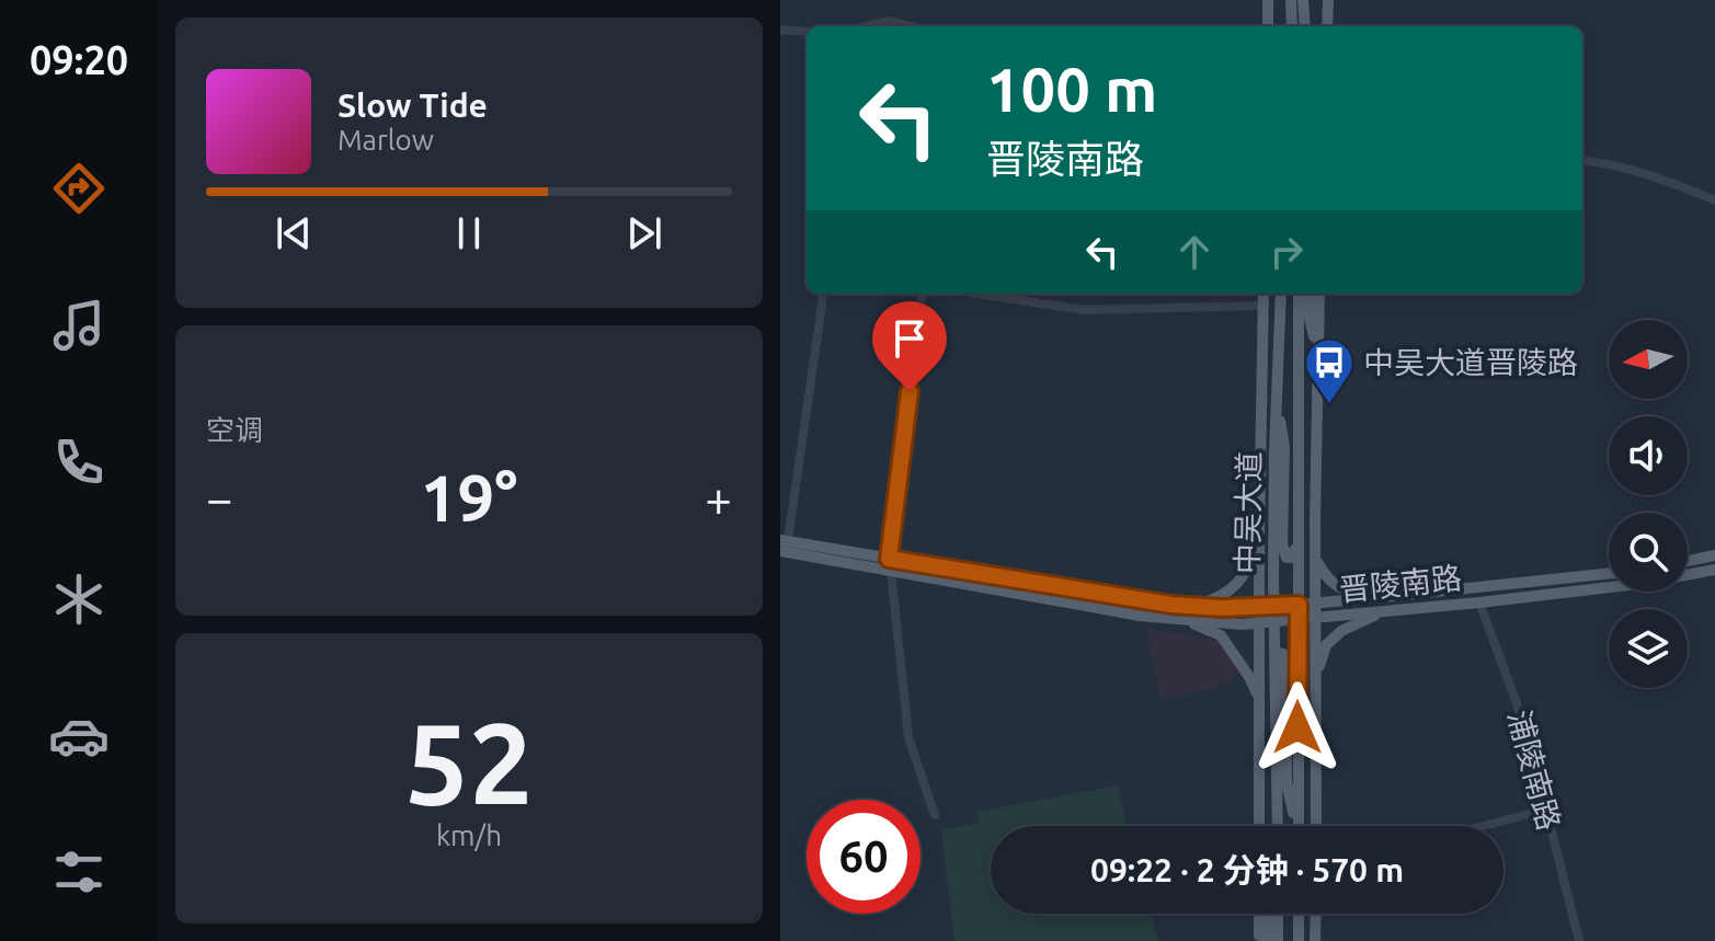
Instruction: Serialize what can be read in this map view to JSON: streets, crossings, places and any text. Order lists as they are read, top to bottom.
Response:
{
  "streets": {
    "main road": ["中吴大道", "晋陵南路"],
    "street": ["浦陵南路"]
  },
  "crossings": [
    ["中吴大道", "晋陵南路"],
    ["晋陵南路", "浦陵南路"]
  ],
  "places": {
    "bus stop": ["中吴大道晋陵路"]
  },
  "north": "left",
  "page": {
    "tabs": "09:20",
    "turn": ["100 m", "晋陵南路"],
    "song": ["Slow Tide", "Marlow"],
    "tile": [
      "空调",
      ["52", "km/h"]
    ],
    "heat": ["−", "19°", "+"],
    "limit": "60",
    "trip": "09:22 · 2 分钟 · 570 m"
  }
}
